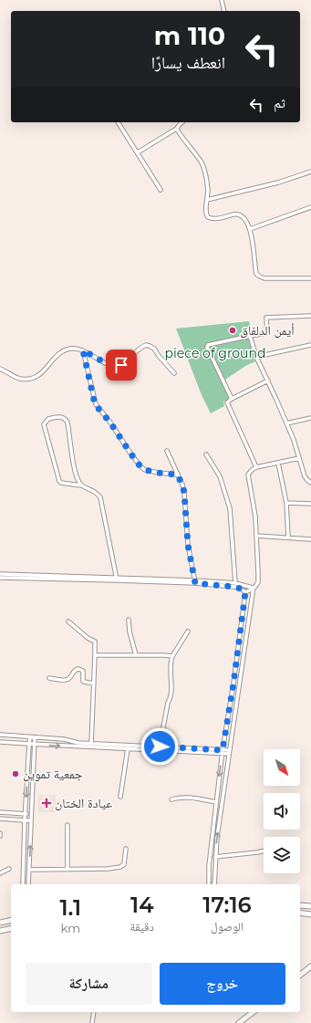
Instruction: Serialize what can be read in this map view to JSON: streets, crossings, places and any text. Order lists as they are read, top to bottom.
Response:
{
  "parks": ["piece of ground"],
  "places": {
    "other": ["أيمن الدلفاق", "جمعية تموين"],
    "health": ["عيادة الختان"]
  },
  "north": "bottom right",
  "page": {
    "turn": ["110 m", "انعطف يسارًا"],
    "then": "ثم",
    "eta": [
      "17:16",
      "الوصول",
      "14",
      "دقيقة",
      "1.1",
      "km"
    ],
    "buttons": ["خروج", "مشاركة"]
  }
}
